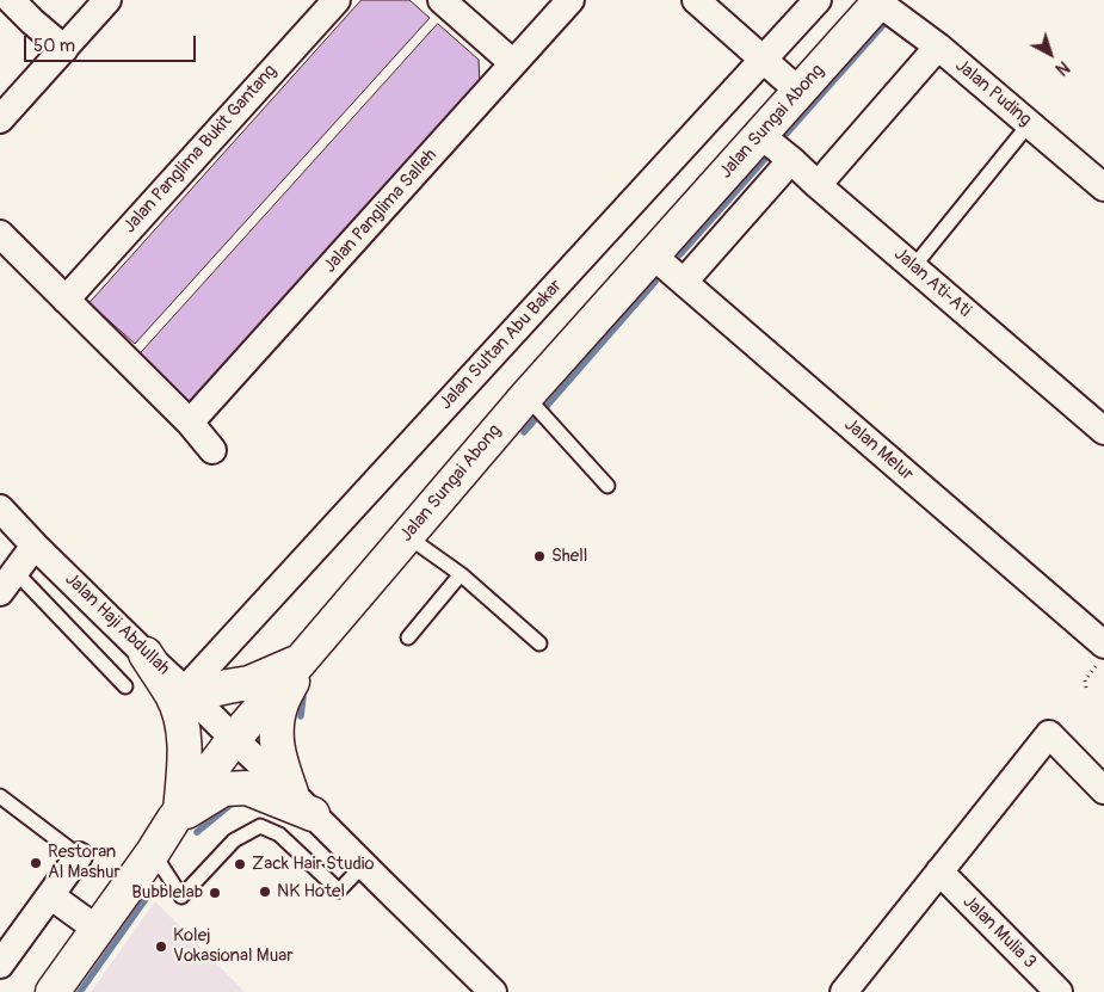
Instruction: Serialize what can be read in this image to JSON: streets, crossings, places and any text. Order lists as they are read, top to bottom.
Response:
{
  "streets": {
    "street": [
      "Jalan Puding",
      "Jalan Sungai Abong",
      "Jalan Panglima Bukit Gantang",
      "Jalan Panglima Salleh",
      "Jalan Ati-Ati",
      "Jalan Sultan Abu Bakar",
      "Jalan Melur",
      "Jalan Haji Abdullah",
      "Jalan Mulia 3"
    ]
  },
  "crossings": [
    ["Jalan Puding", "Jalan Sungai Abong"],
    ["Jalan Sungai Abong", "Jalan Ati-Ati"],
    ["Jalan Sungai Abong", "Jalan Melur"],
    ["Jalan Sungai Abong", "Jalan Haji Abdullah"],
    ["Jalan Sultan Abu Bakar", "Jalan Haji Abdullah"]
  ],
  "places": [
    "Shell",
    "Restoran Al Mashur",
    "Zack Hair Studio",
    "NK Hotel",
    "Bubblelab",
    "Kolej Vokasional Muar"
  ],
  "scale_bar": "50 m",
  "north": "bottom right"
}
